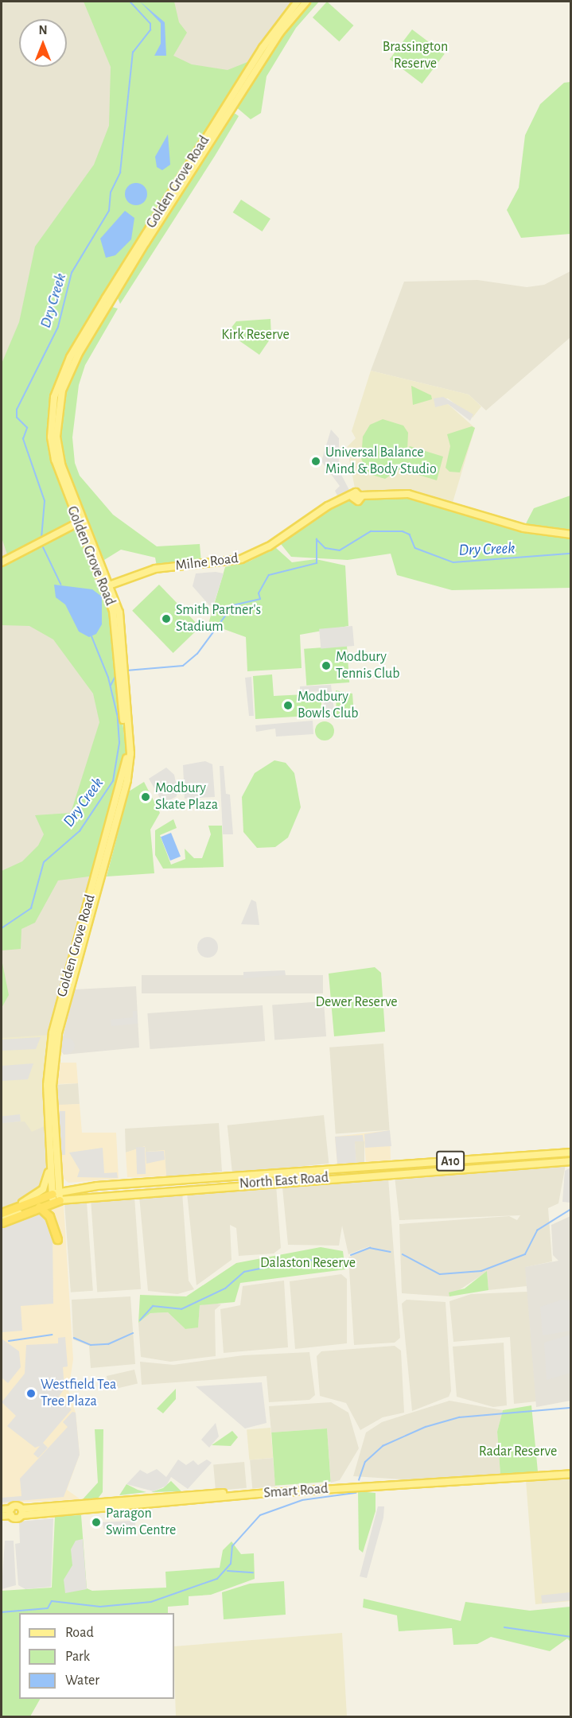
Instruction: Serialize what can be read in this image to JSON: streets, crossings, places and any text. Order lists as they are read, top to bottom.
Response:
{
  "streets": {
    "highway": ["A10", "North East Road"],
    "main road": ["Golden Grove Road", "Milne Road", "Smart Road"]
  },
  "crossings": [
    ["Golden Grove Road", "Milne Road"],
    ["Golden Grove Road", "North East Road"]
  ],
  "water": ["Dry Creek"],
  "parks": [
    "Brassington Reserve",
    "Kirk Reserve",
    "Dewer Reserve",
    "Dalaston Reserve",
    "Radar Reserve"
  ],
  "places": [
    "Universal Balance Mind & Body Studio",
    "Smith Partner's Stadium",
    "Modbury Tennis Club",
    "Modbury Bowls Club",
    "Modbury Skate Plaza",
    "Westfield Tea Tree Plaza",
    "Paragon Swim Centre"
  ],
  "legend": ["Road", "Park", "Water"],
  "north": "top"
}
